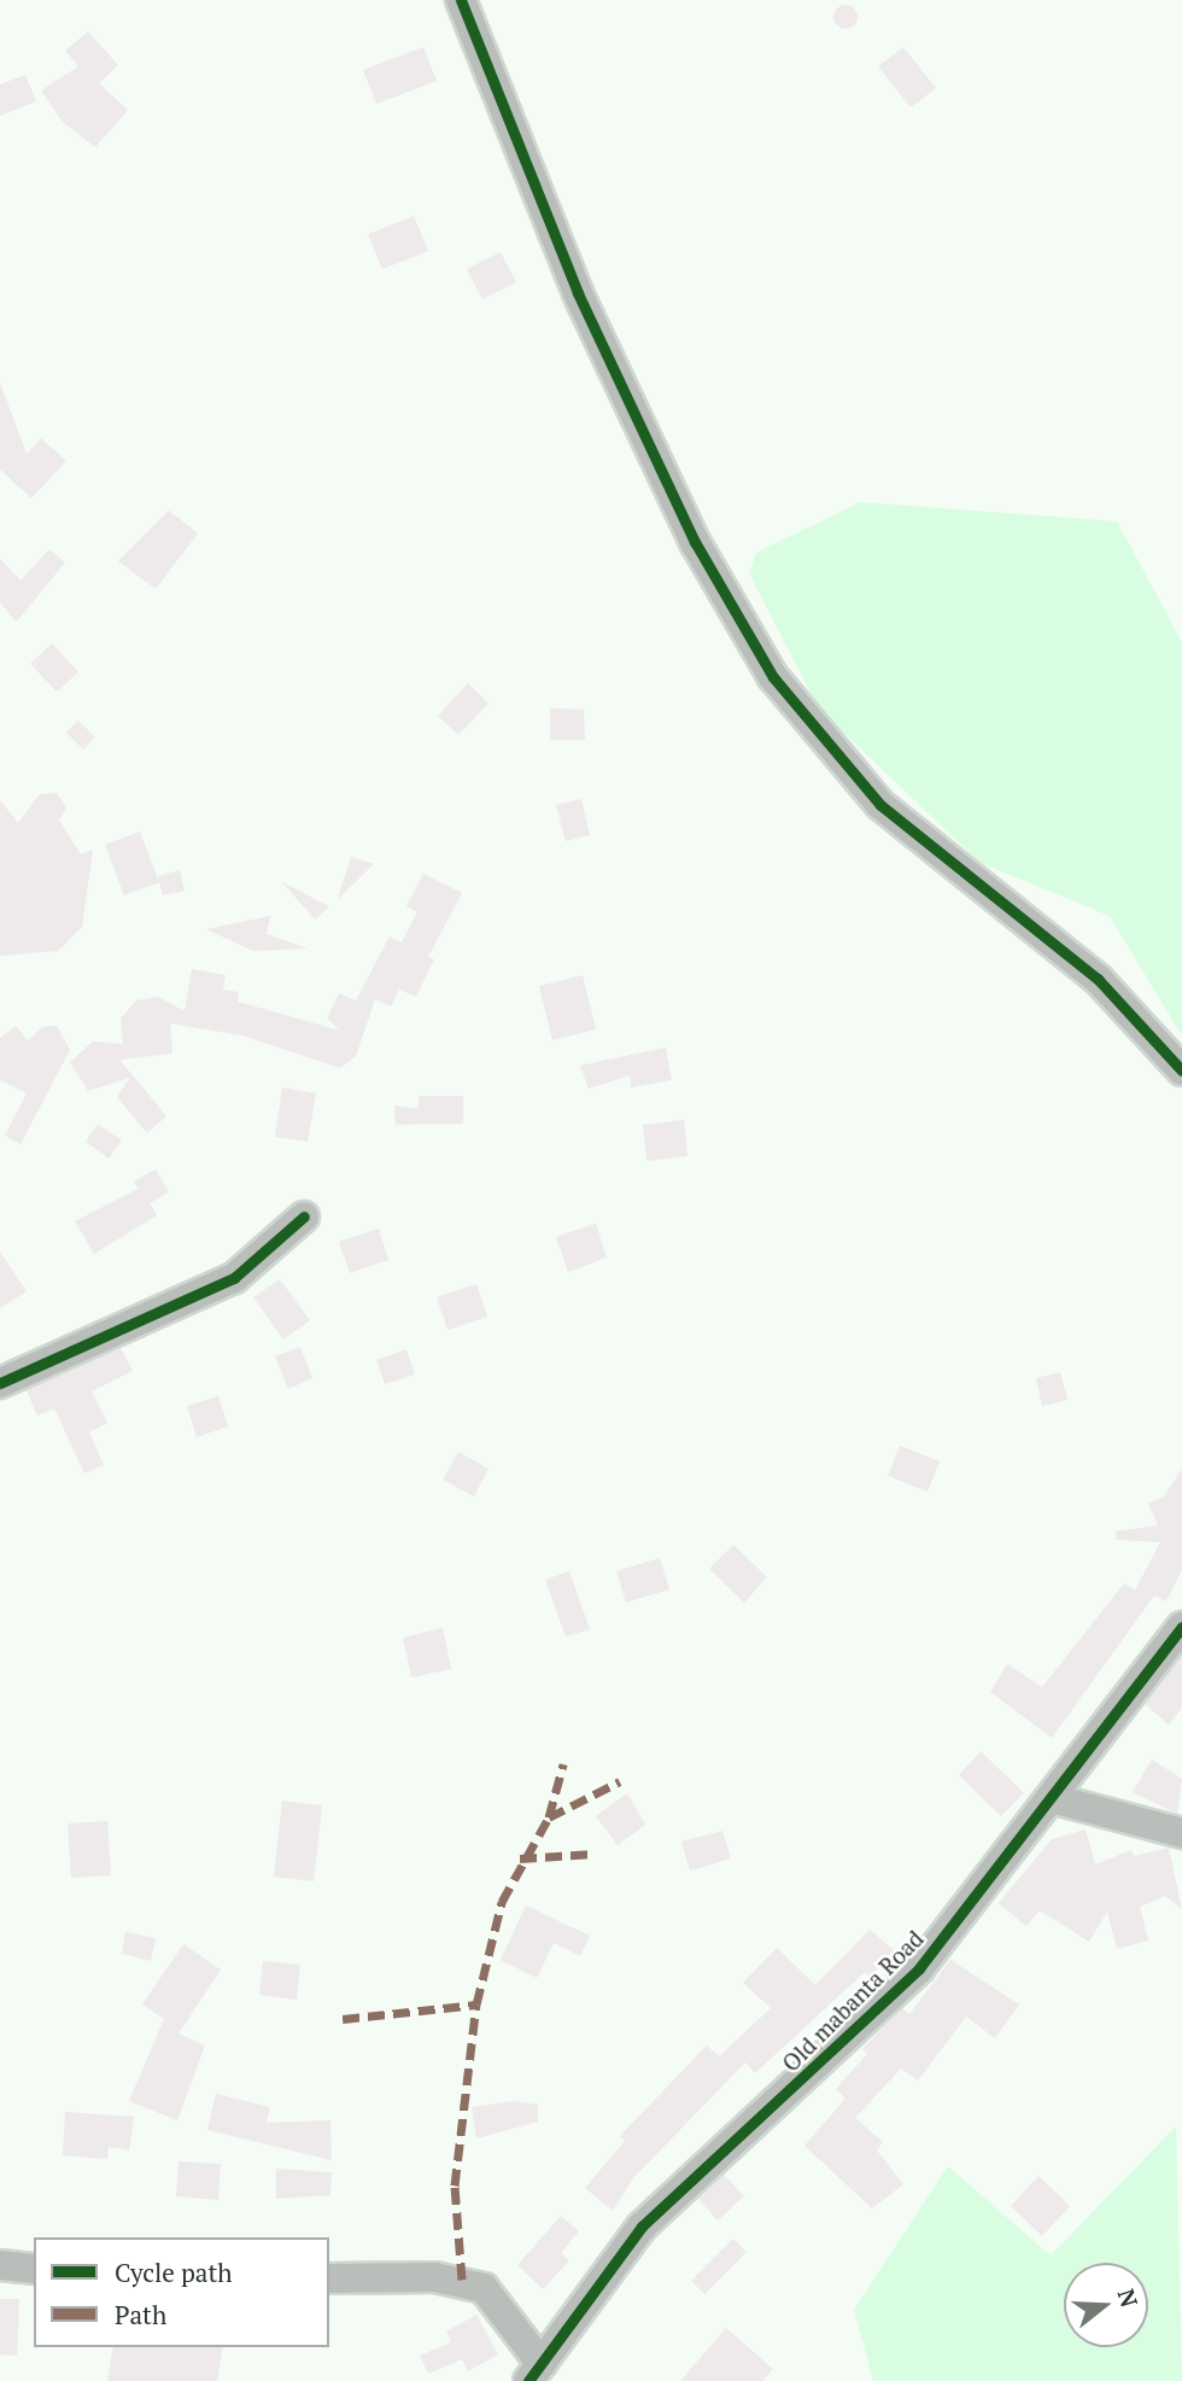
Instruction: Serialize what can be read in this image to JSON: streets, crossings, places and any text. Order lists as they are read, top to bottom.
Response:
{
  "streets": {
    "street": ["Old mabanta Road"]
  },
  "legend": ["Cycle path", "Path"],
  "north": "right"
}
